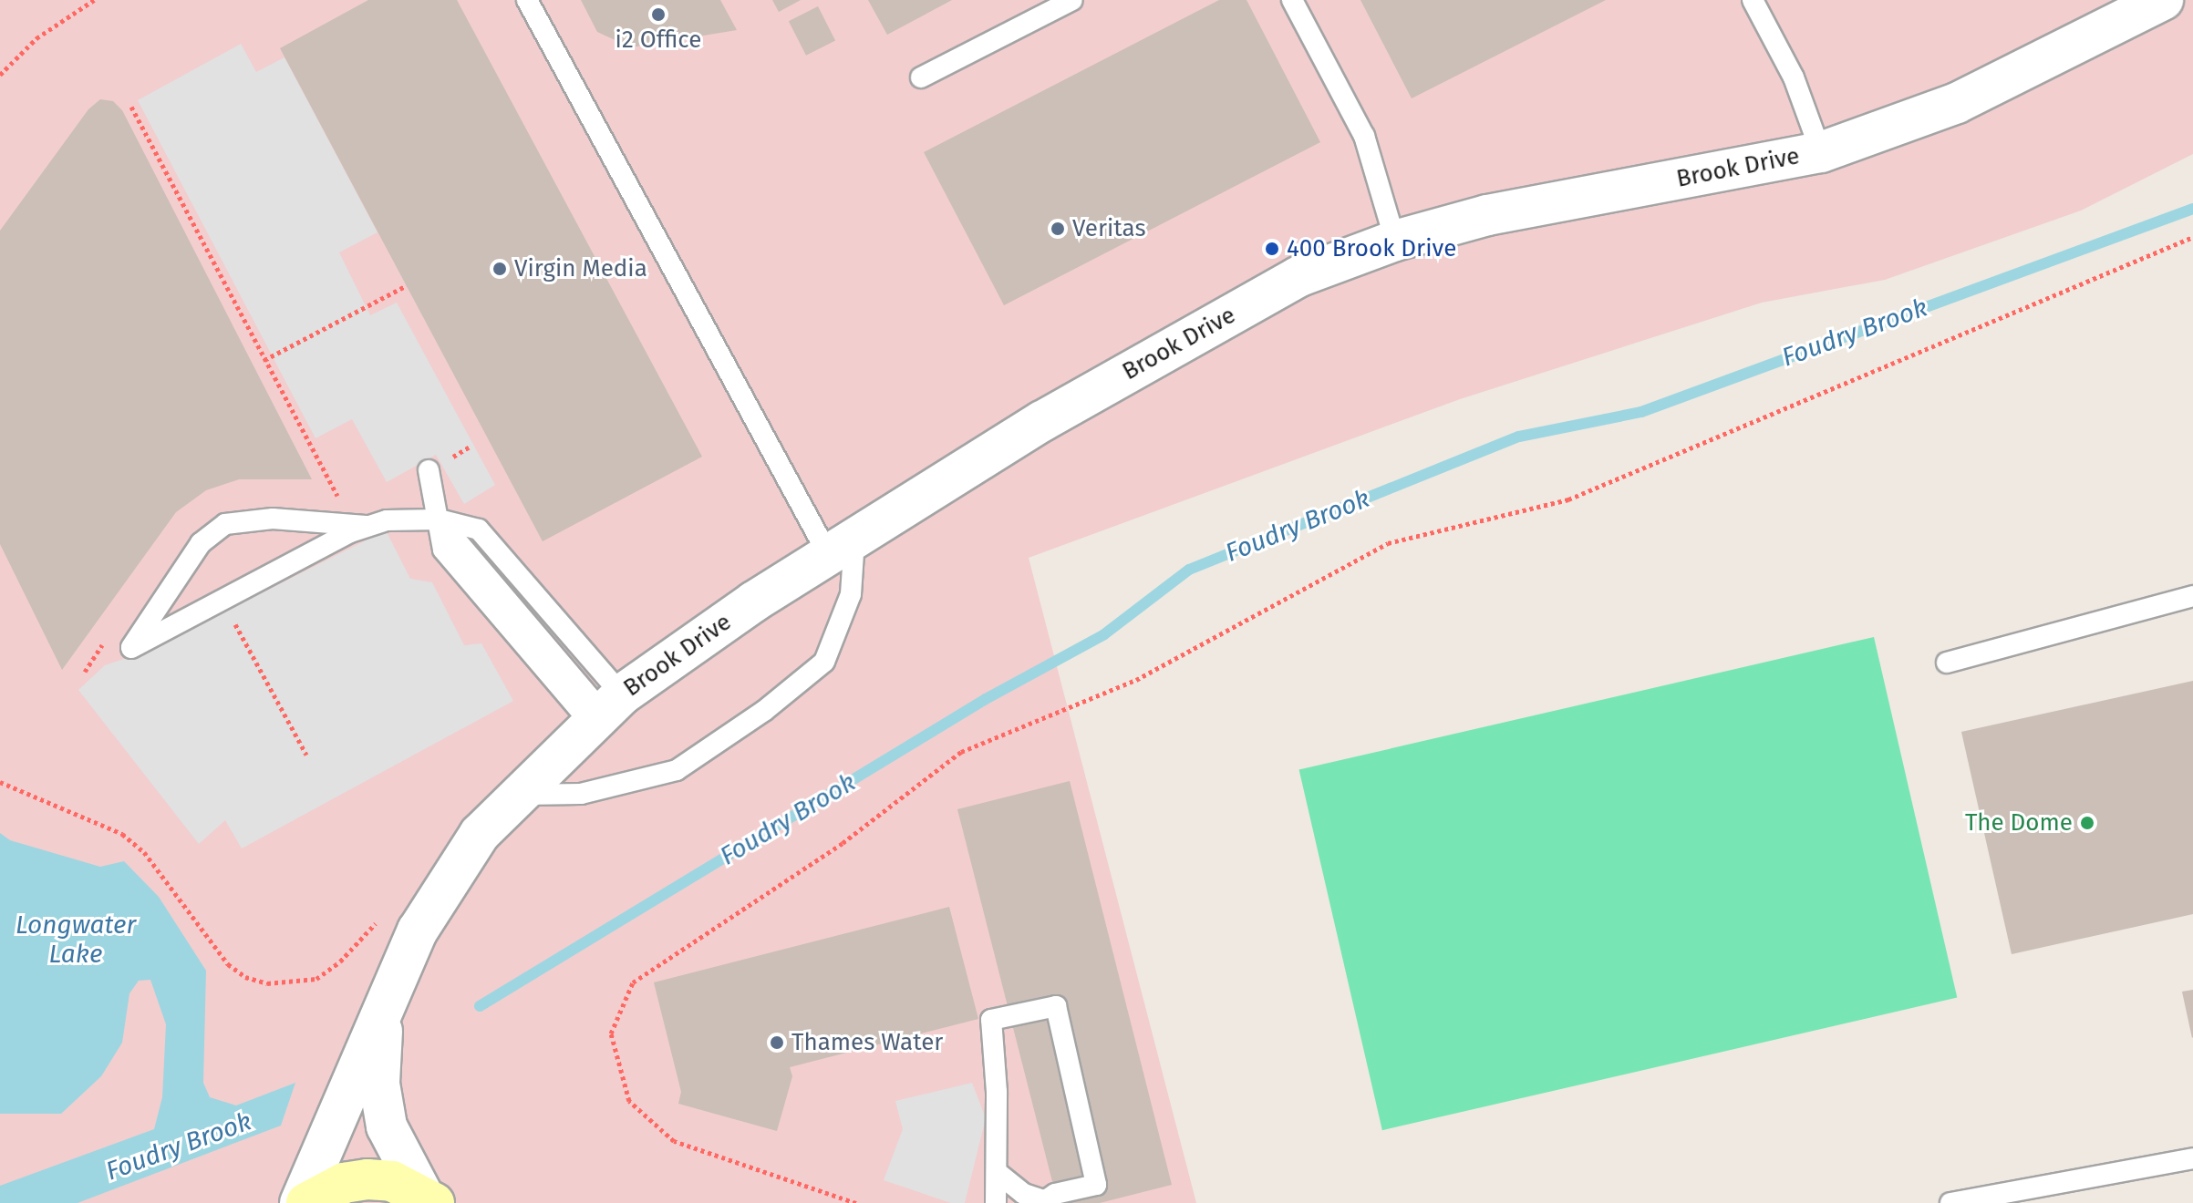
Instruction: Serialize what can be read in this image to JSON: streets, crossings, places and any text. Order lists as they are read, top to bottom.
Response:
{
  "streets": {
    "street": ["Brook Drive"]
  },
  "water": ["Foudry Brook", "Longwater Lake"],
  "places": [
    "i2 Office",
    "Veritas",
    "400 Brook Drive",
    "Virgin Media",
    "The Dome",
    "Thames Water"
  ]
}
